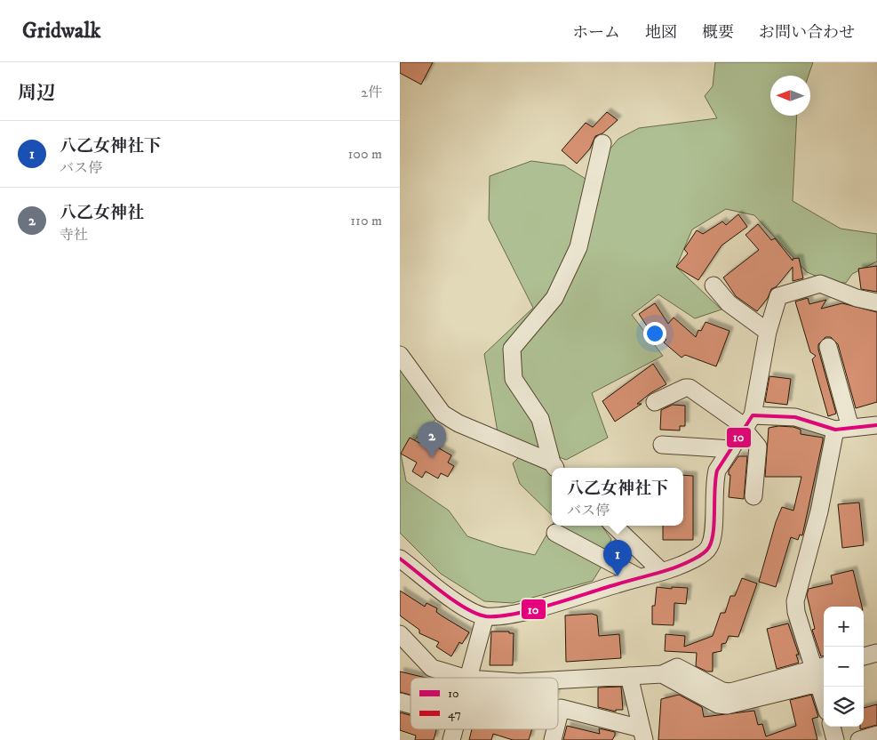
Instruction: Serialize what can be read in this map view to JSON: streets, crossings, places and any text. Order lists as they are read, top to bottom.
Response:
{
  "lines": ["transit line 10"],
  "legend": ["10", "47"],
  "north": "left",
  "page": {
    "header": "Gridwalk",
    "nav": [
      "ホーム",
      "地図",
      "概要",
      "お問い合わせ"
    ],
    "heading": ["周辺", "2件"],
    "list": [
      {
        "mark": "1",
        "name": "八乙女神社下",
        "note": "バス停",
        "value": "100 m"
      },
      {
        "mark": "2",
        "name": "八乙女神社",
        "note": "寺社",
        "value": "110 m"
      }
    ],
    "pins": ["2", "1"],
    "popup": ["八乙女神社下", "バス停"],
    "map_buttons": ["+", "−"]
  }
}
